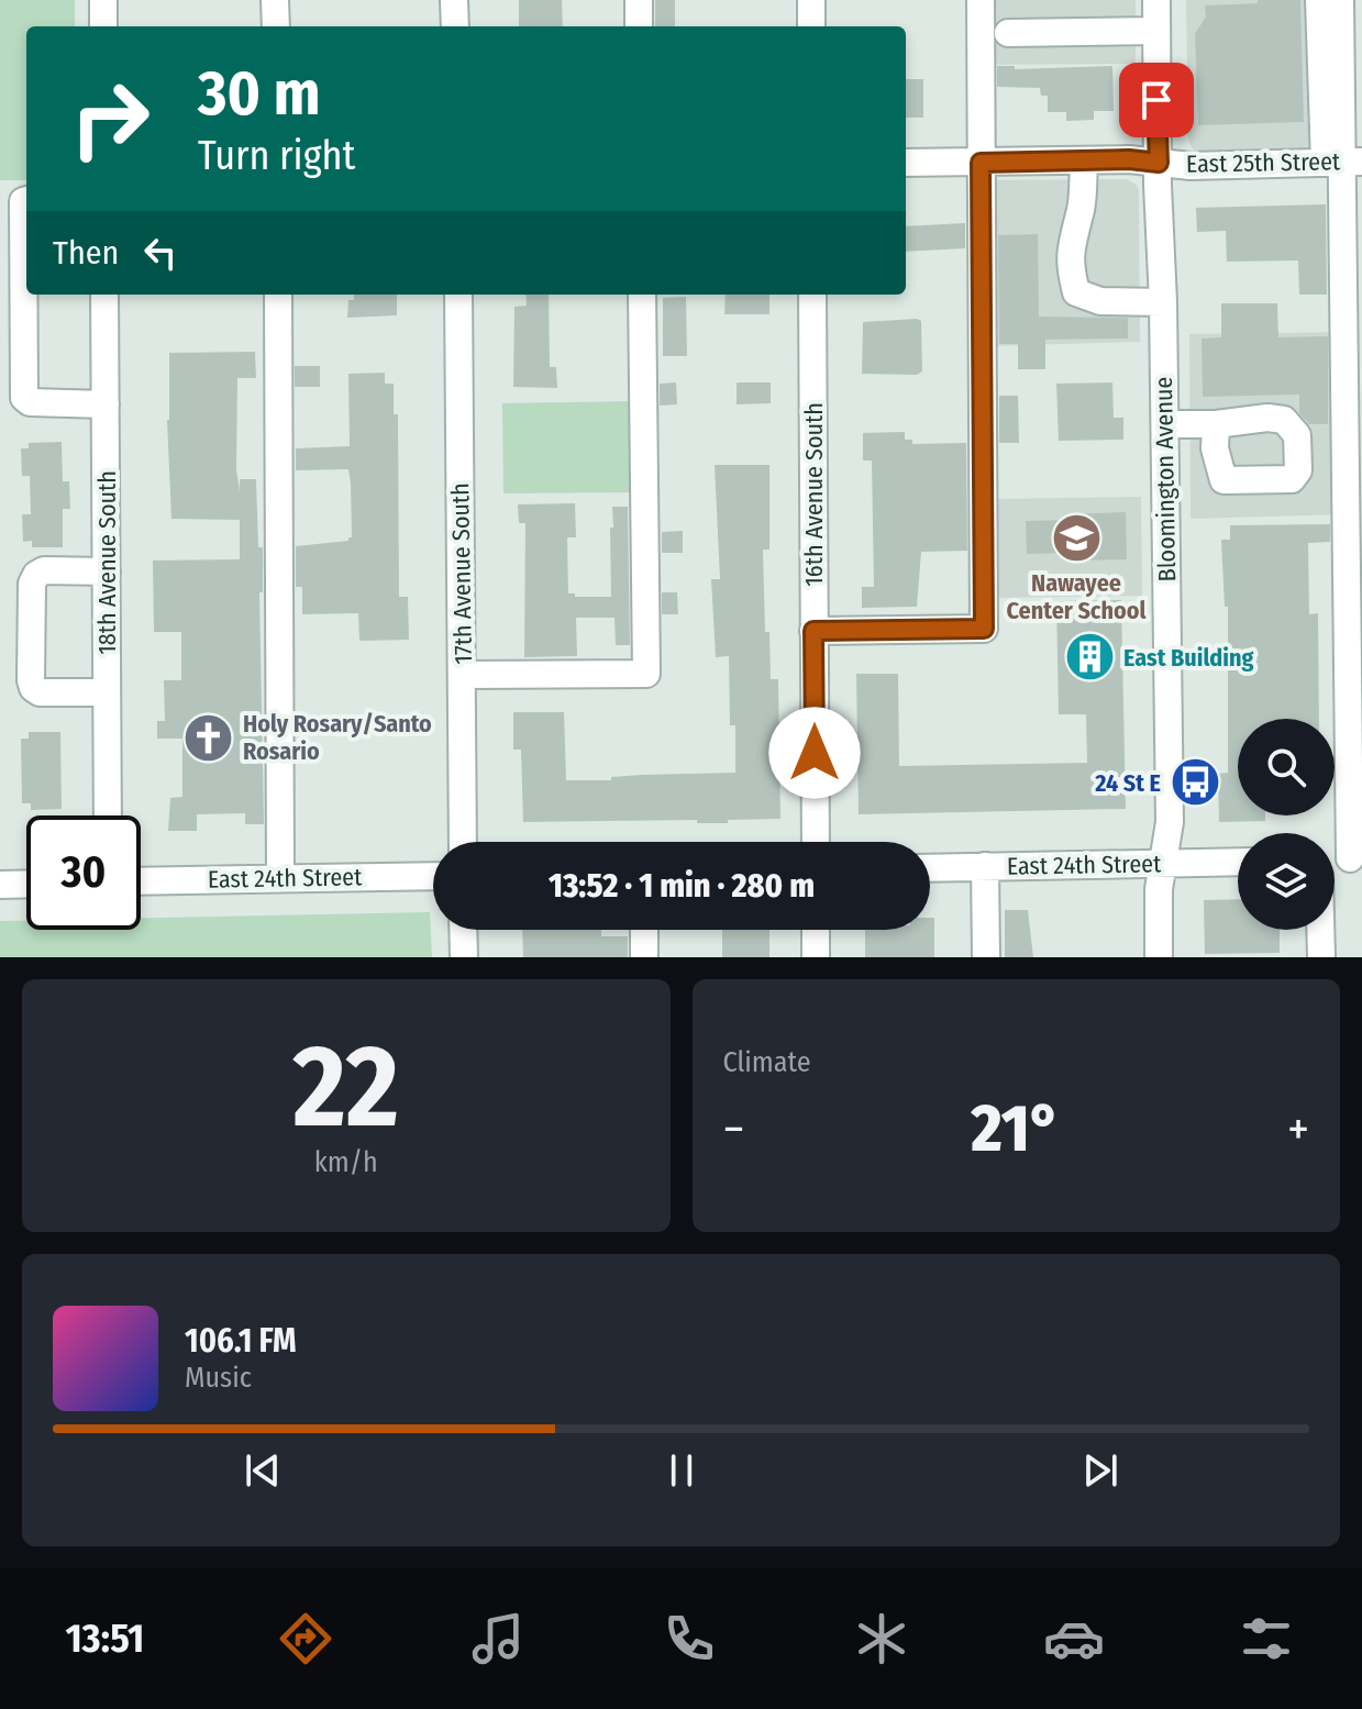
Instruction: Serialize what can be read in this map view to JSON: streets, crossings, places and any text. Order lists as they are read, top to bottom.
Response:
{
  "streets": {
    "street": [
      "East 25th Street",
      "Bloomington Avenue",
      "16th Avenue South",
      "18th Avenue South",
      "17th Avenue South",
      "East 24th Street"
    ]
  },
  "crossings": [
    ["East 25th Street", "Bloomington Avenue"],
    ["Bloomington Avenue", "East 24th Street"]
  ],
  "places": {
    "school or university": ["Nawayee Center School"],
    "building": ["East Building"],
    "church": ["Holy Rosary/Santo Rosario"],
    "bus stop": ["24 St E"]
  },
  "page": {
    "turn": ["30 m", "Turn right"],
    "then": "Then",
    "limit": "30",
    "trip": "13:52 · 1 min · 280 m",
    "tile": [
      ["22", "km/h"],
      "Climate"
    ],
    "heat": ["−", "21°", "+"],
    "song": ["106.1 FM", "Music"],
    "tabs": "13:51"
  }
}
